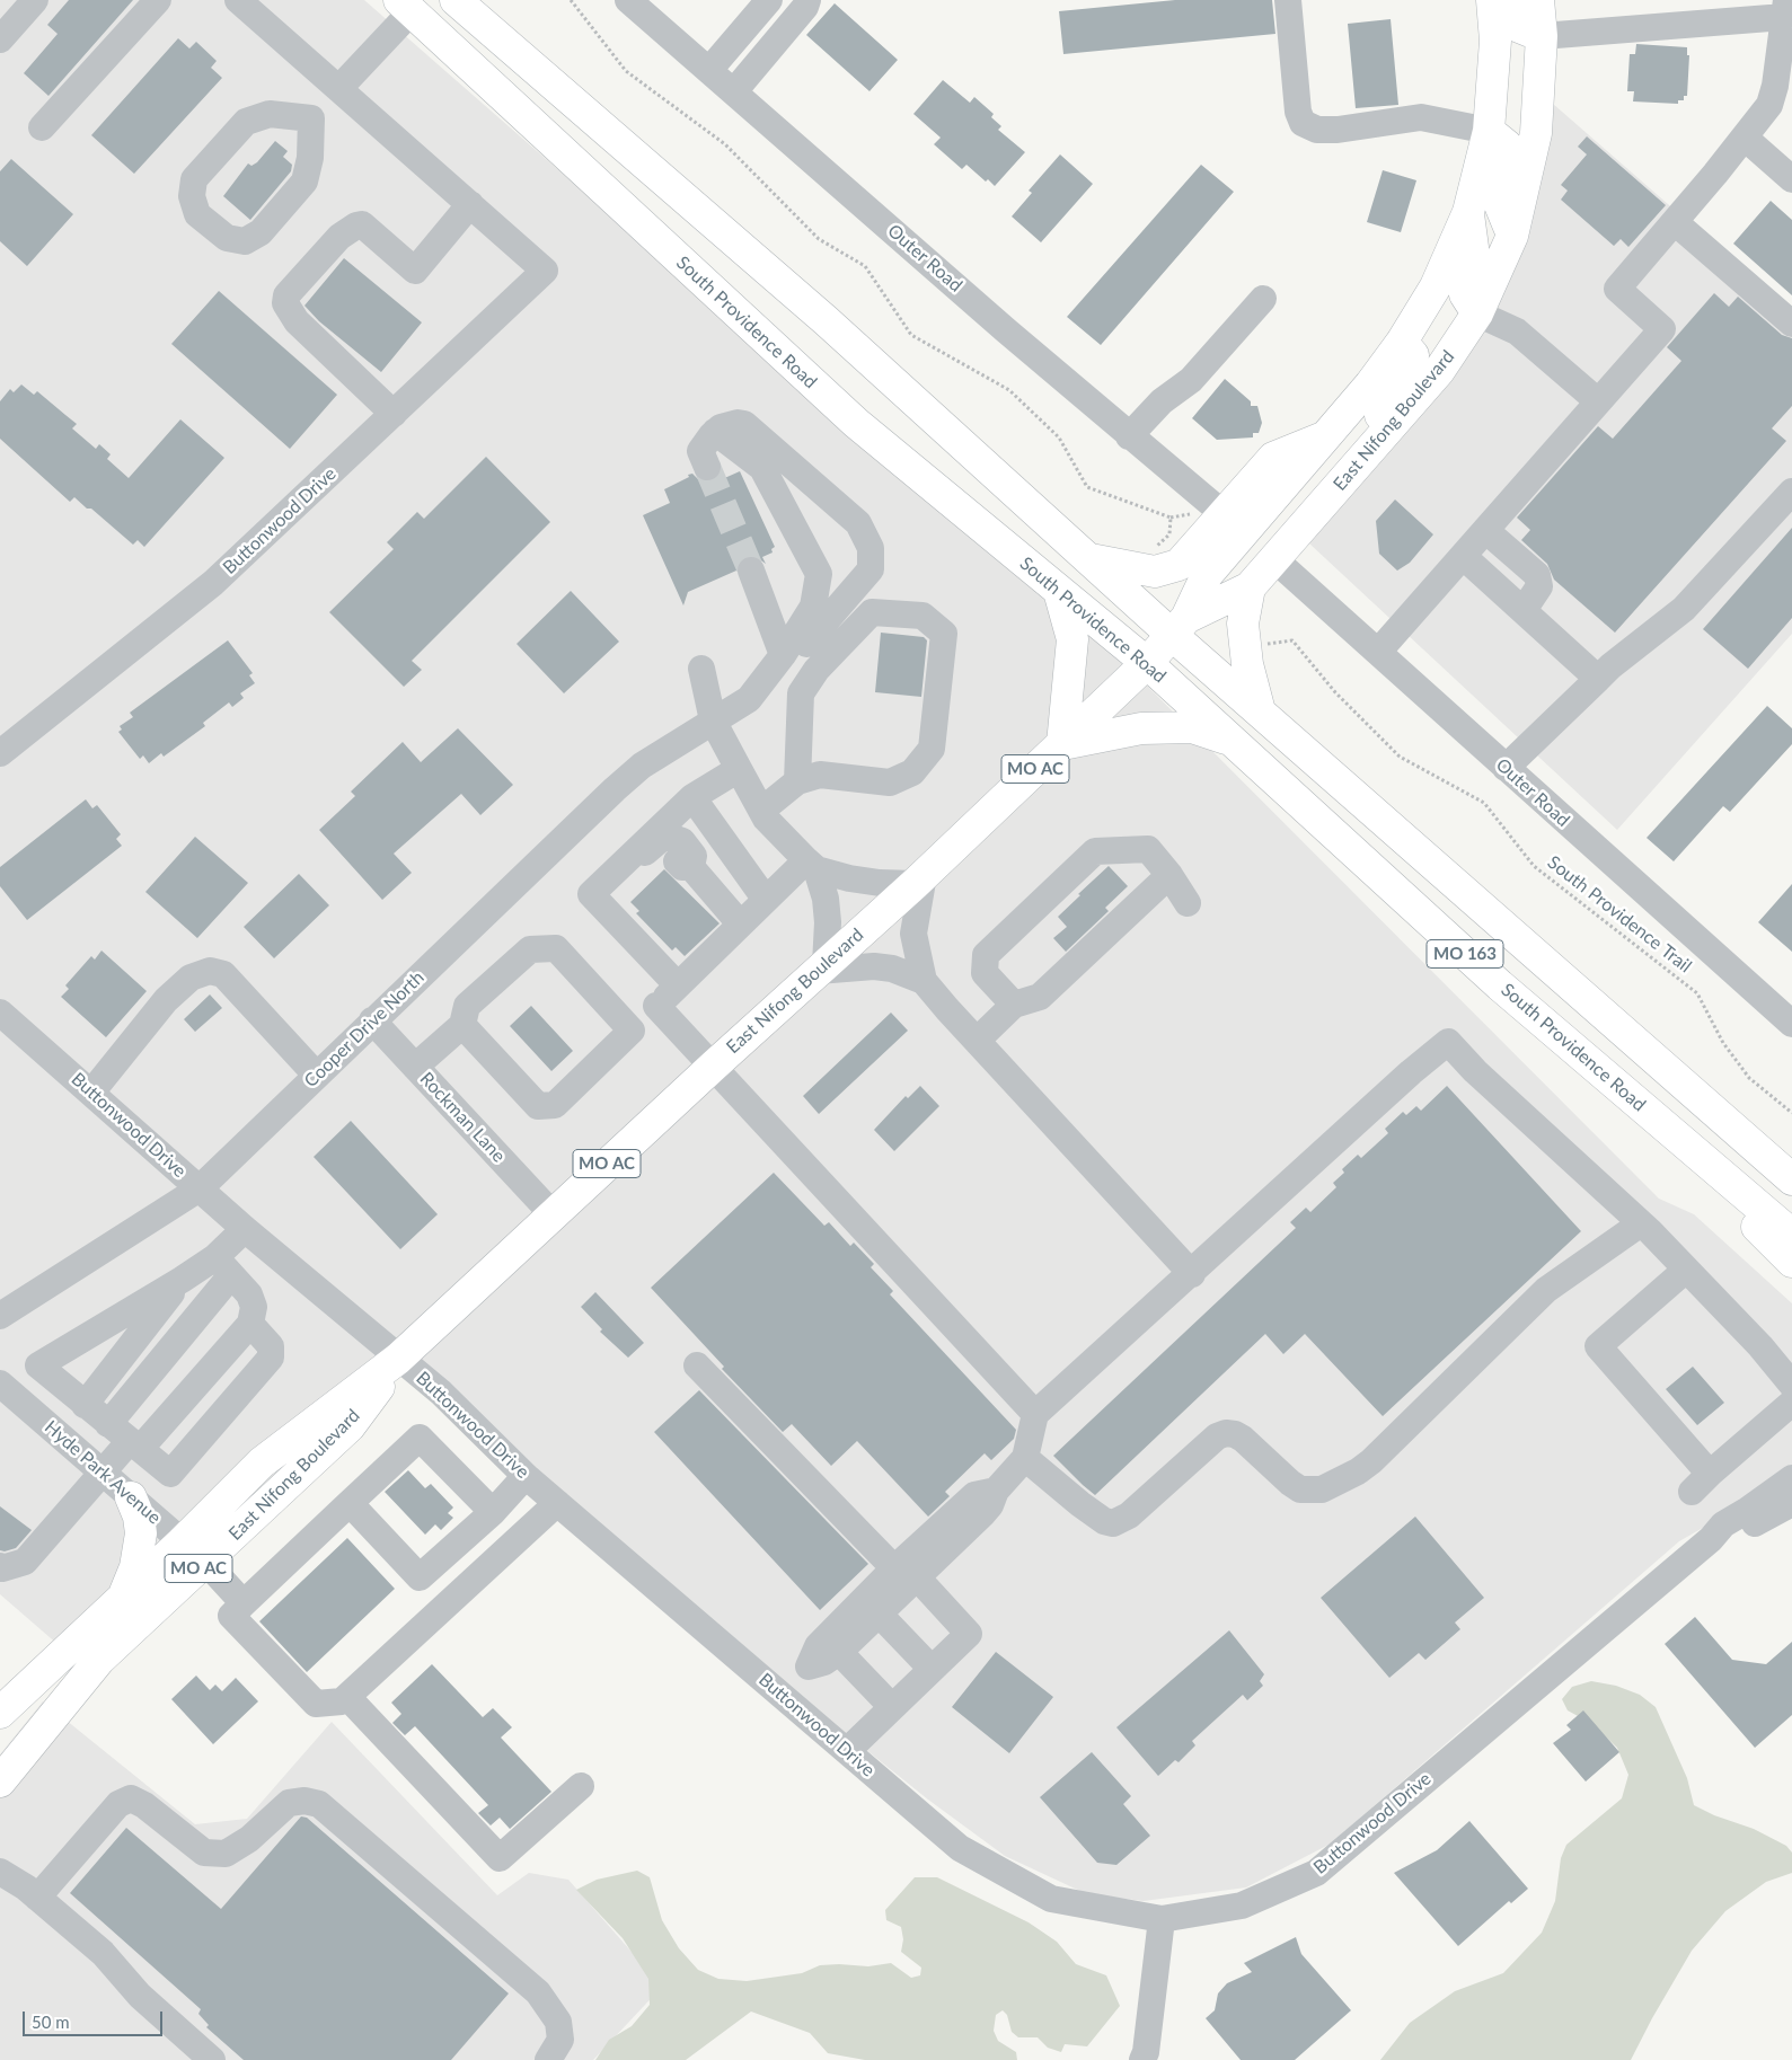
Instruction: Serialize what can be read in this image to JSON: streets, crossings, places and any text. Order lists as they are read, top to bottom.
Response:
{
  "streets": {
    "main road": [
      "South Providence Road",
      "East Nifong Boulevard",
      "MO AC",
      "MO 163"
    ],
    "street": [
      "Outer Road",
      "Buttonwood Drive",
      "Cooper Drive North",
      "Rockman Lane",
      "Hyde Park Avenue"
    ],
    "path": ["South Providence Trail"]
  },
  "crossings": [
    ["Outer Road", "East Nifong Boulevard"],
    ["South Providence Road", "East Nifong Boulevard"],
    ["East Nifong Boulevard", "Buttonwood Drive"],
    ["East Nifong Boulevard", "MO 163"],
    ["East Nifong Boulevard", "Rockman Lane"],
    ["East Nifong Boulevard", "Hyde Park Avenue"],
    ["Buttonwood Drive", "Cooper Drive North"],
    ["Cooper Drive North", "Rockman Lane"]
  ],
  "scale_bar": "50 m"
}
